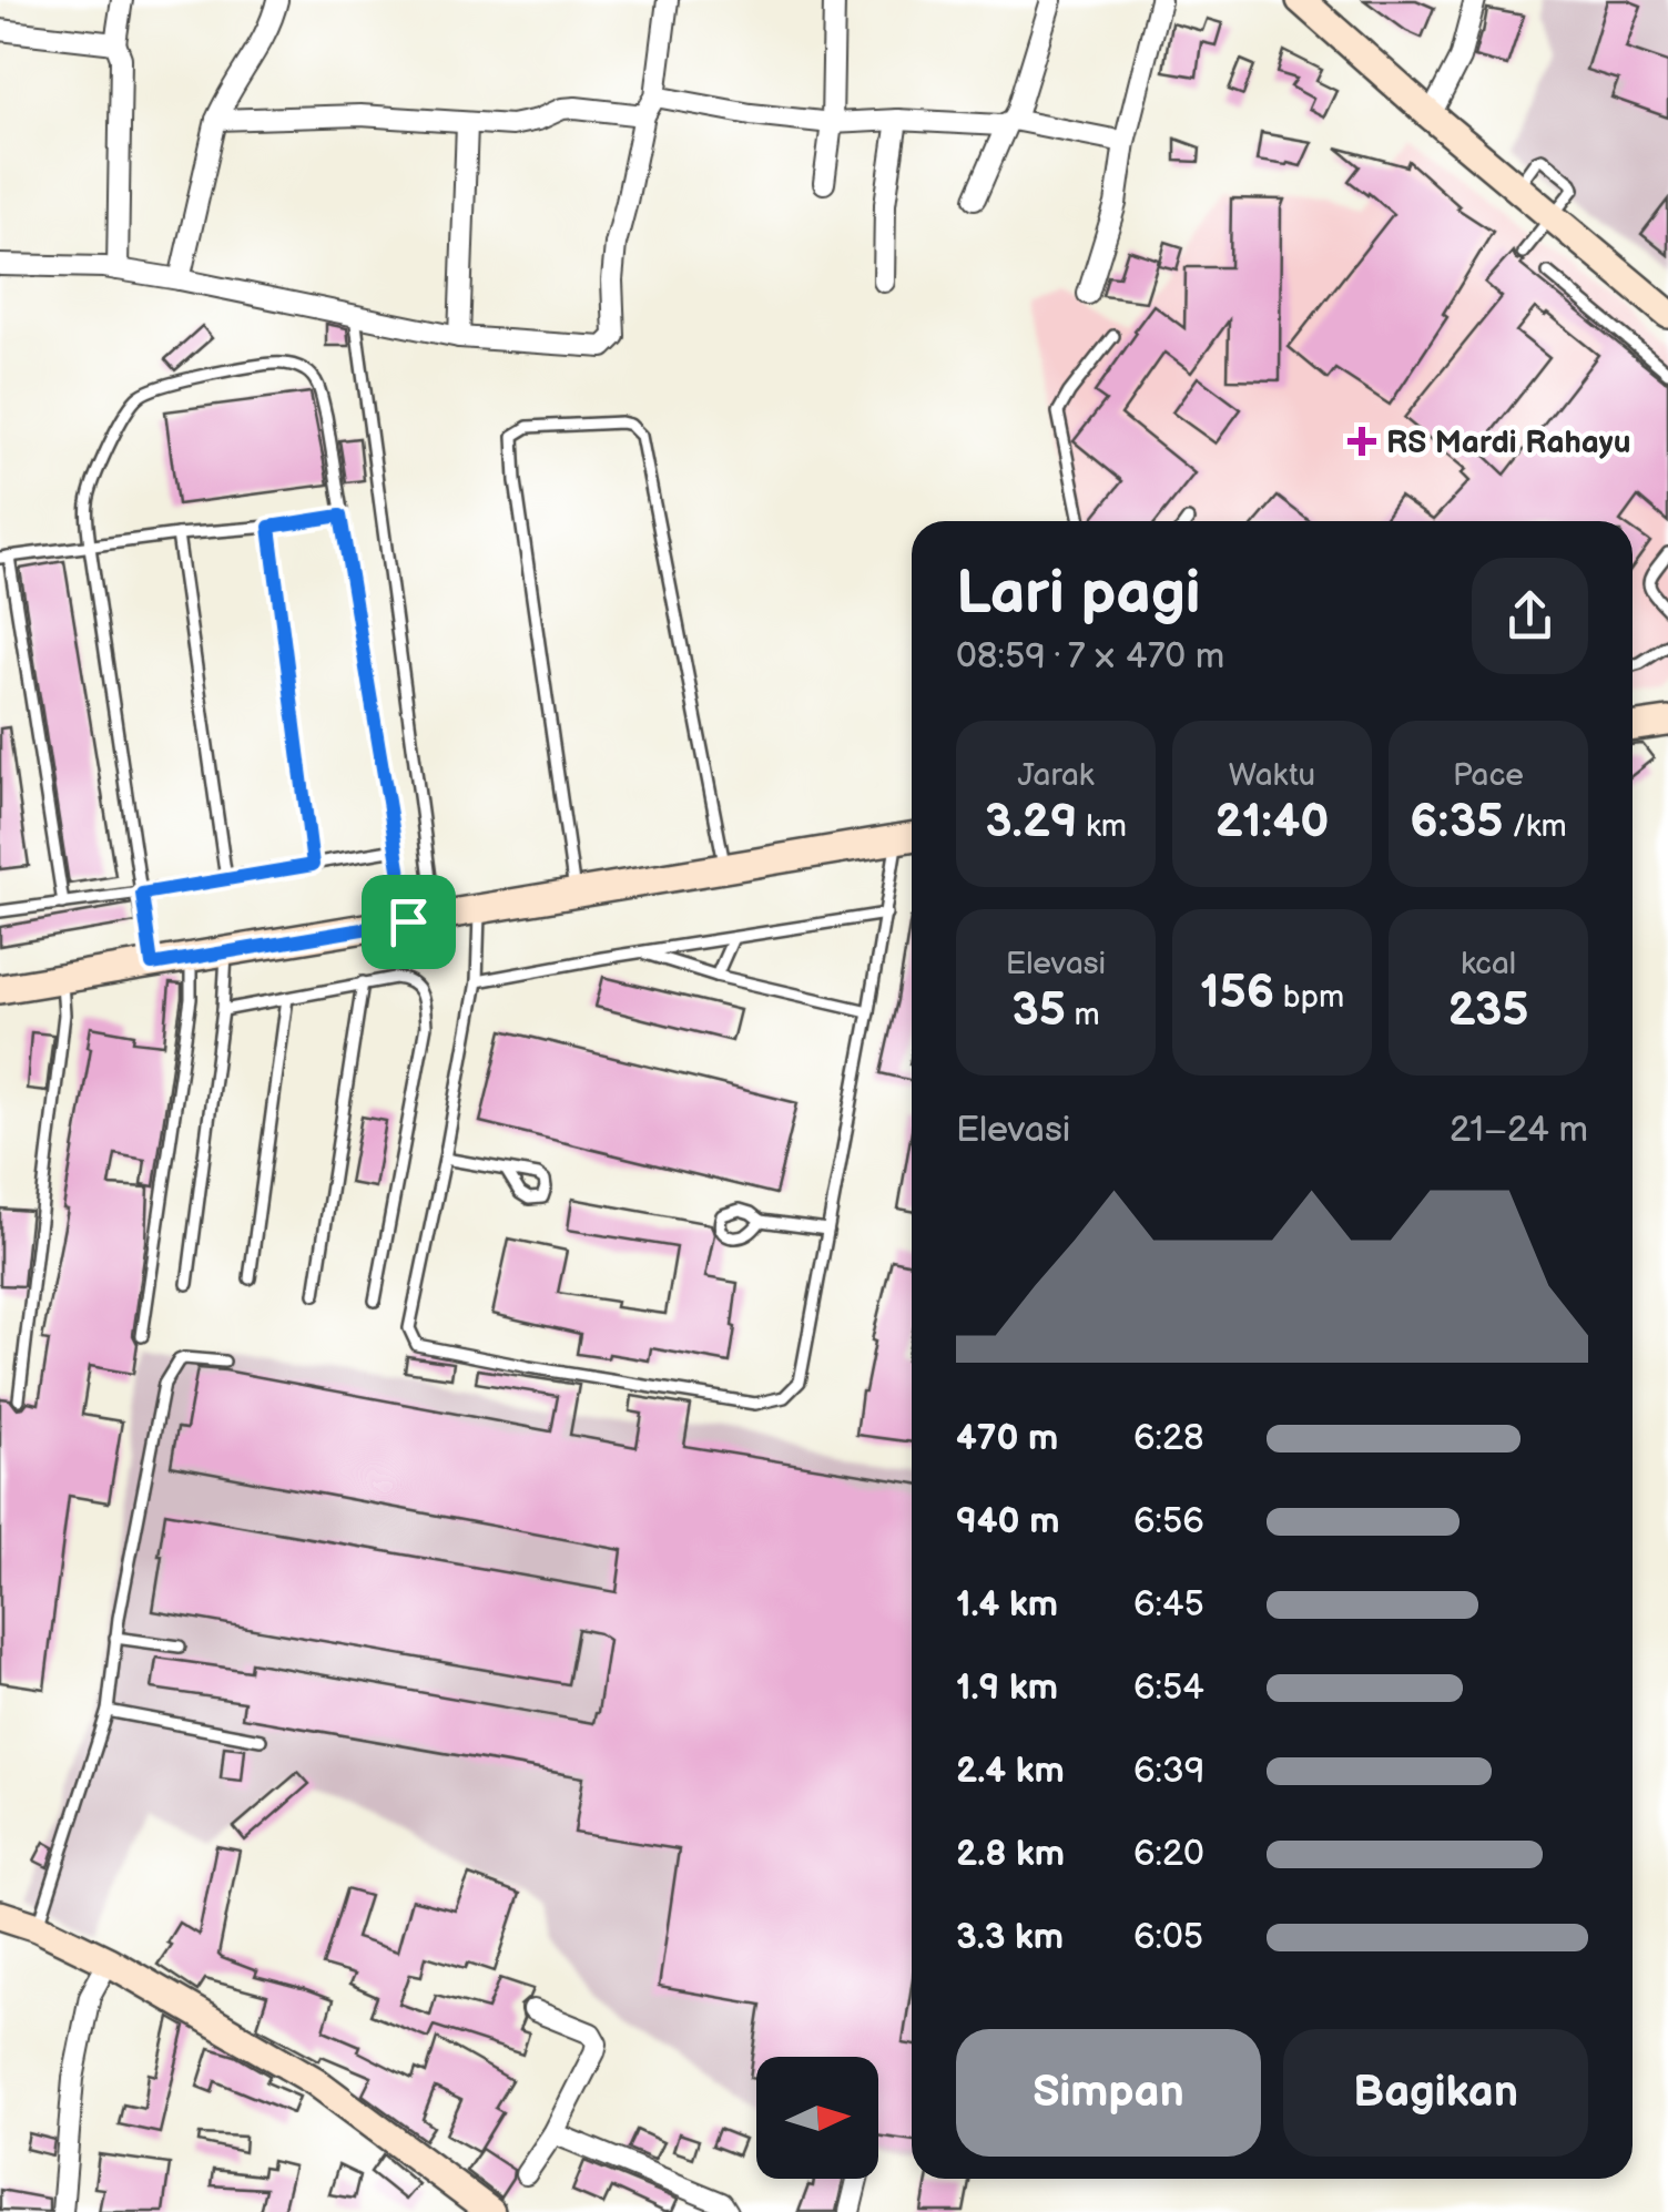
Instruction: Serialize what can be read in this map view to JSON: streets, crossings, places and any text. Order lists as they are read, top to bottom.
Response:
{
  "places": {
    "health": ["RS Mardi Rahayu"]
  },
  "north": "right",
  "page": {
    "heading": ["Lari pagi", "08:59 · 7 × 470 m"],
    "stats": [
      ["Jarak", "3.29 km"],
      ["Waktu", "21:40"],
      ["Pace", "6:35 /km"],
      ["Elevasi", "35 m"],
      ["156 bpm"],
      ["kcal", "235"]
    ],
    "chart": ["Elevasi", "21–24 m"],
    "list": [
      {
        "name": "470 m",
        "note": "6:28"
      },
      {
        "name": "940 m",
        "note": "6:56"
      },
      {
        "name": "1.4 km",
        "note": "6:45"
      },
      {
        "name": "1.9 km",
        "note": "6:54"
      },
      {
        "name": "2.4 km",
        "note": "6:39"
      },
      {
        "name": "2.8 km",
        "note": "6:20"
      },
      {
        "name": "3.3 km",
        "note": "6:05"
      }
    ],
    "buttons": ["Simpan", "Bagikan"]
  }
}
